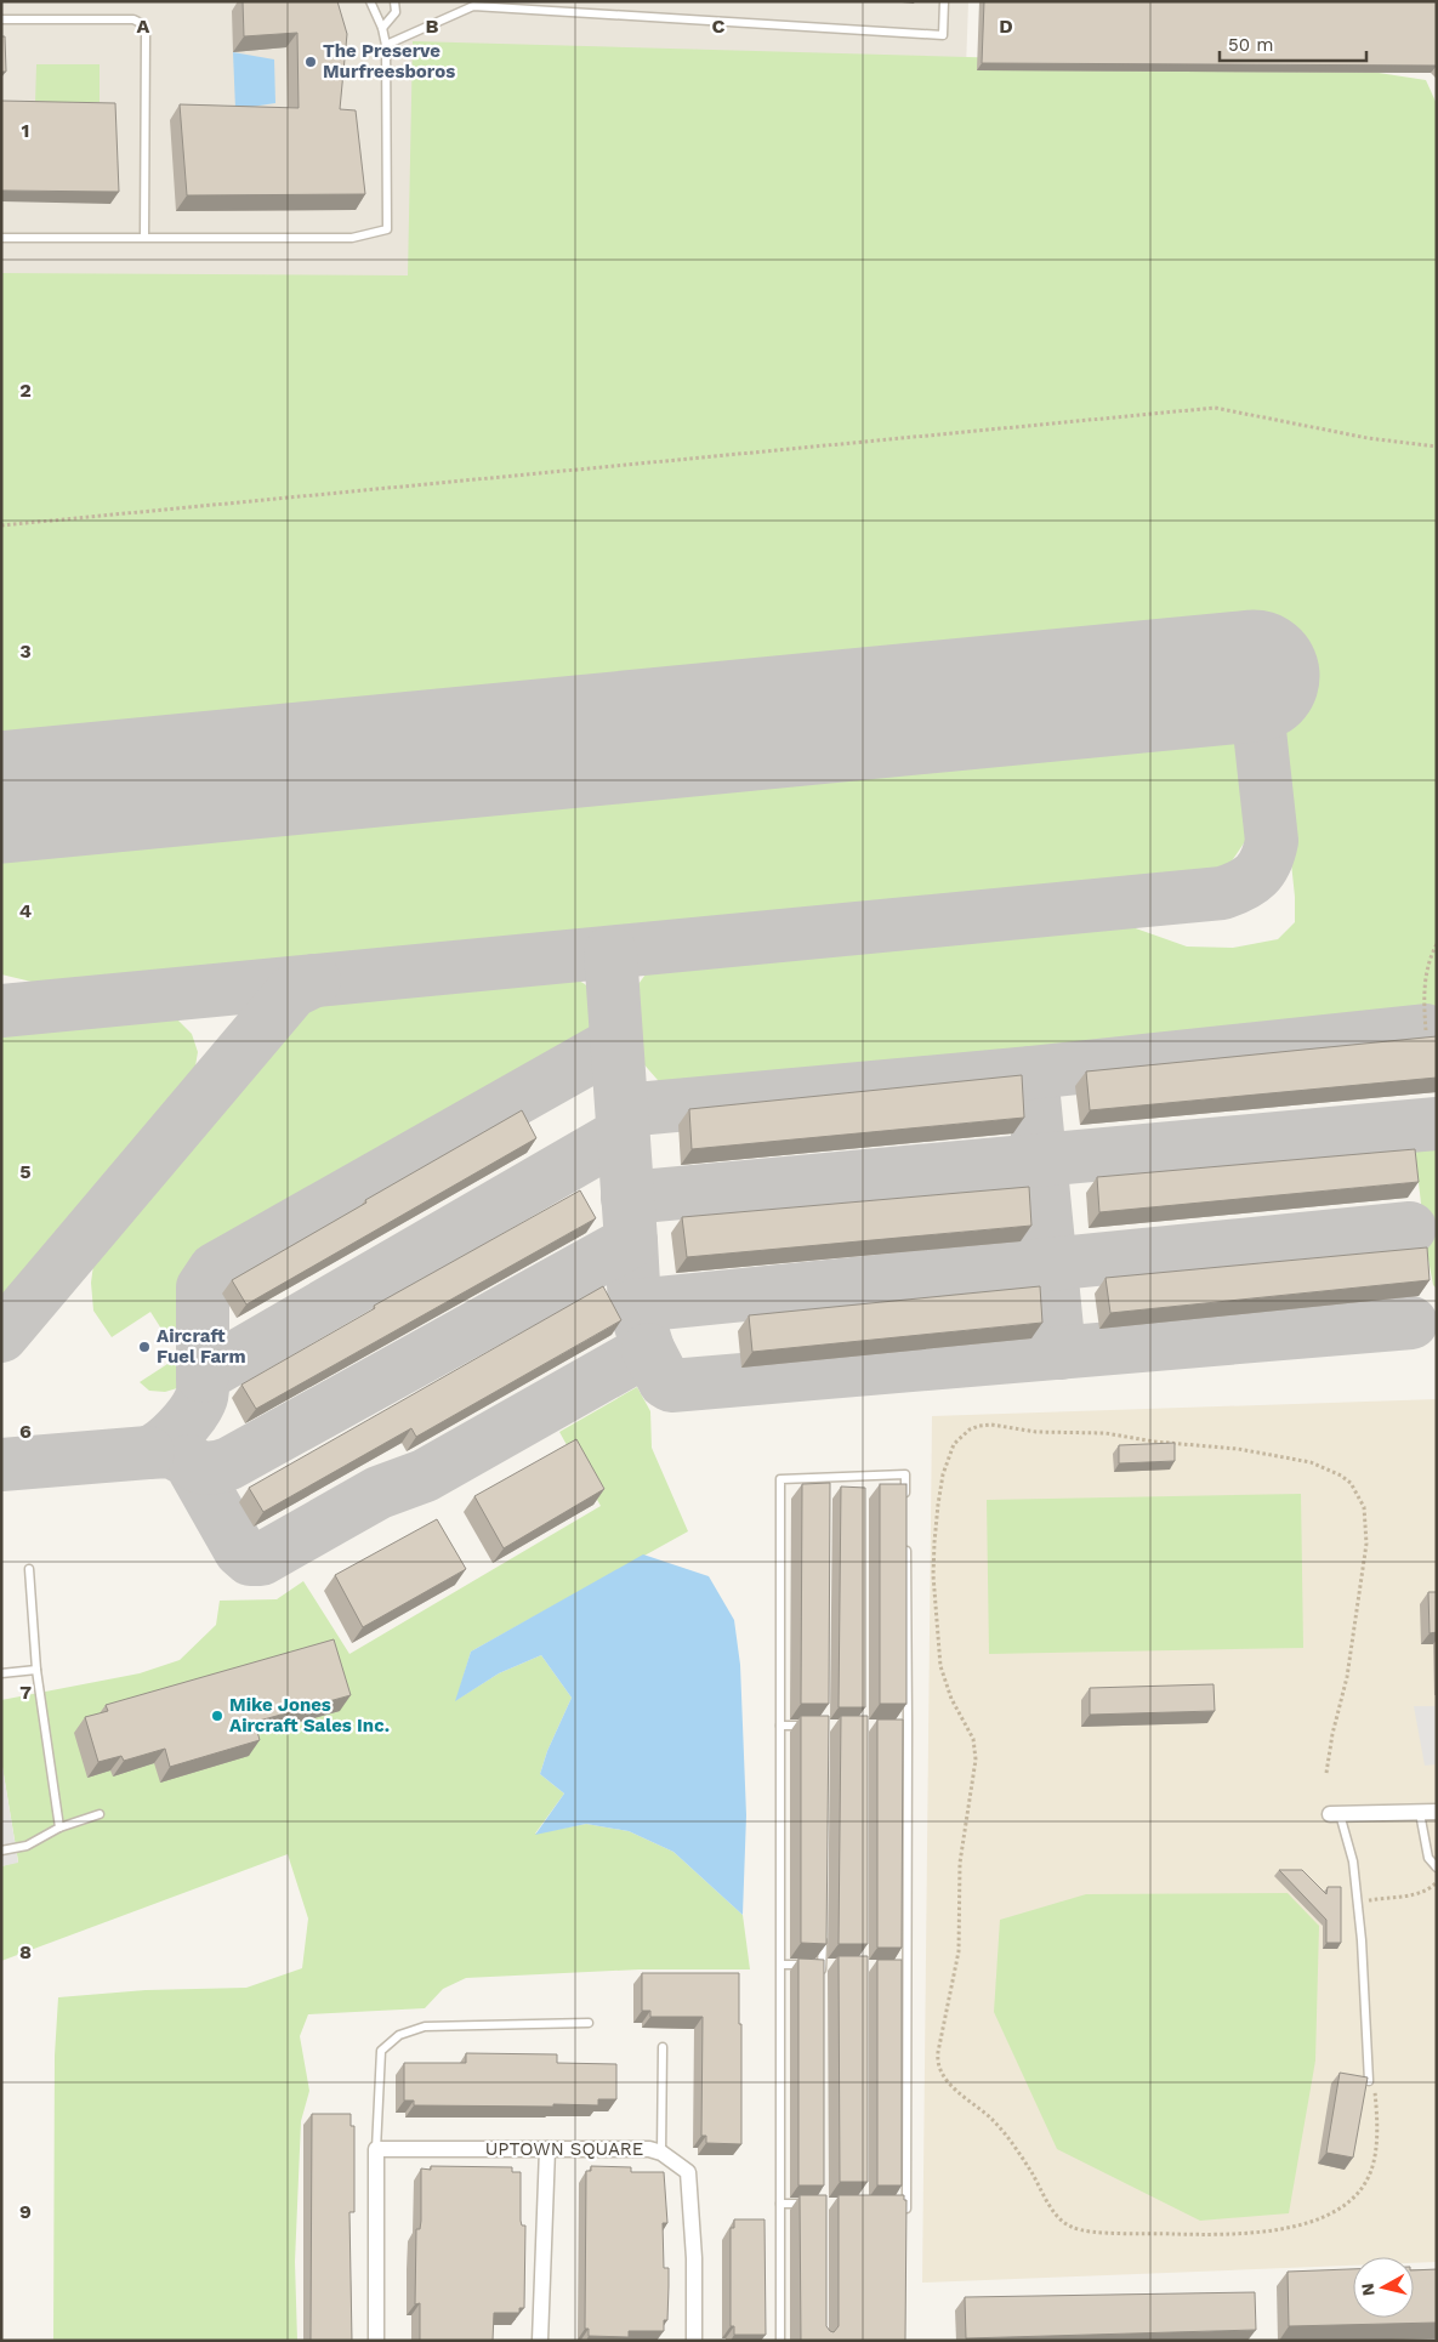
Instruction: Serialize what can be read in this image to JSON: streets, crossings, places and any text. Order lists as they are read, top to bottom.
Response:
{
  "streets": {
    "street": ["UPTOWN SQUARE"]
  },
  "places": ["The Preserve Murfreesboros", "Aircraft Fuel Farm", "Mike Jones Aircraft Sales Inc."],
  "scale_bar": "50 m",
  "north": "left",
  "grid": {
    "columns": [
      "A",
      "B",
      "C",
      "D"
    ],
    "rows": [
      "1",
      "2",
      "3",
      "4",
      "5",
      "6",
      "7",
      "8",
      "9"
    ]
  }
}
